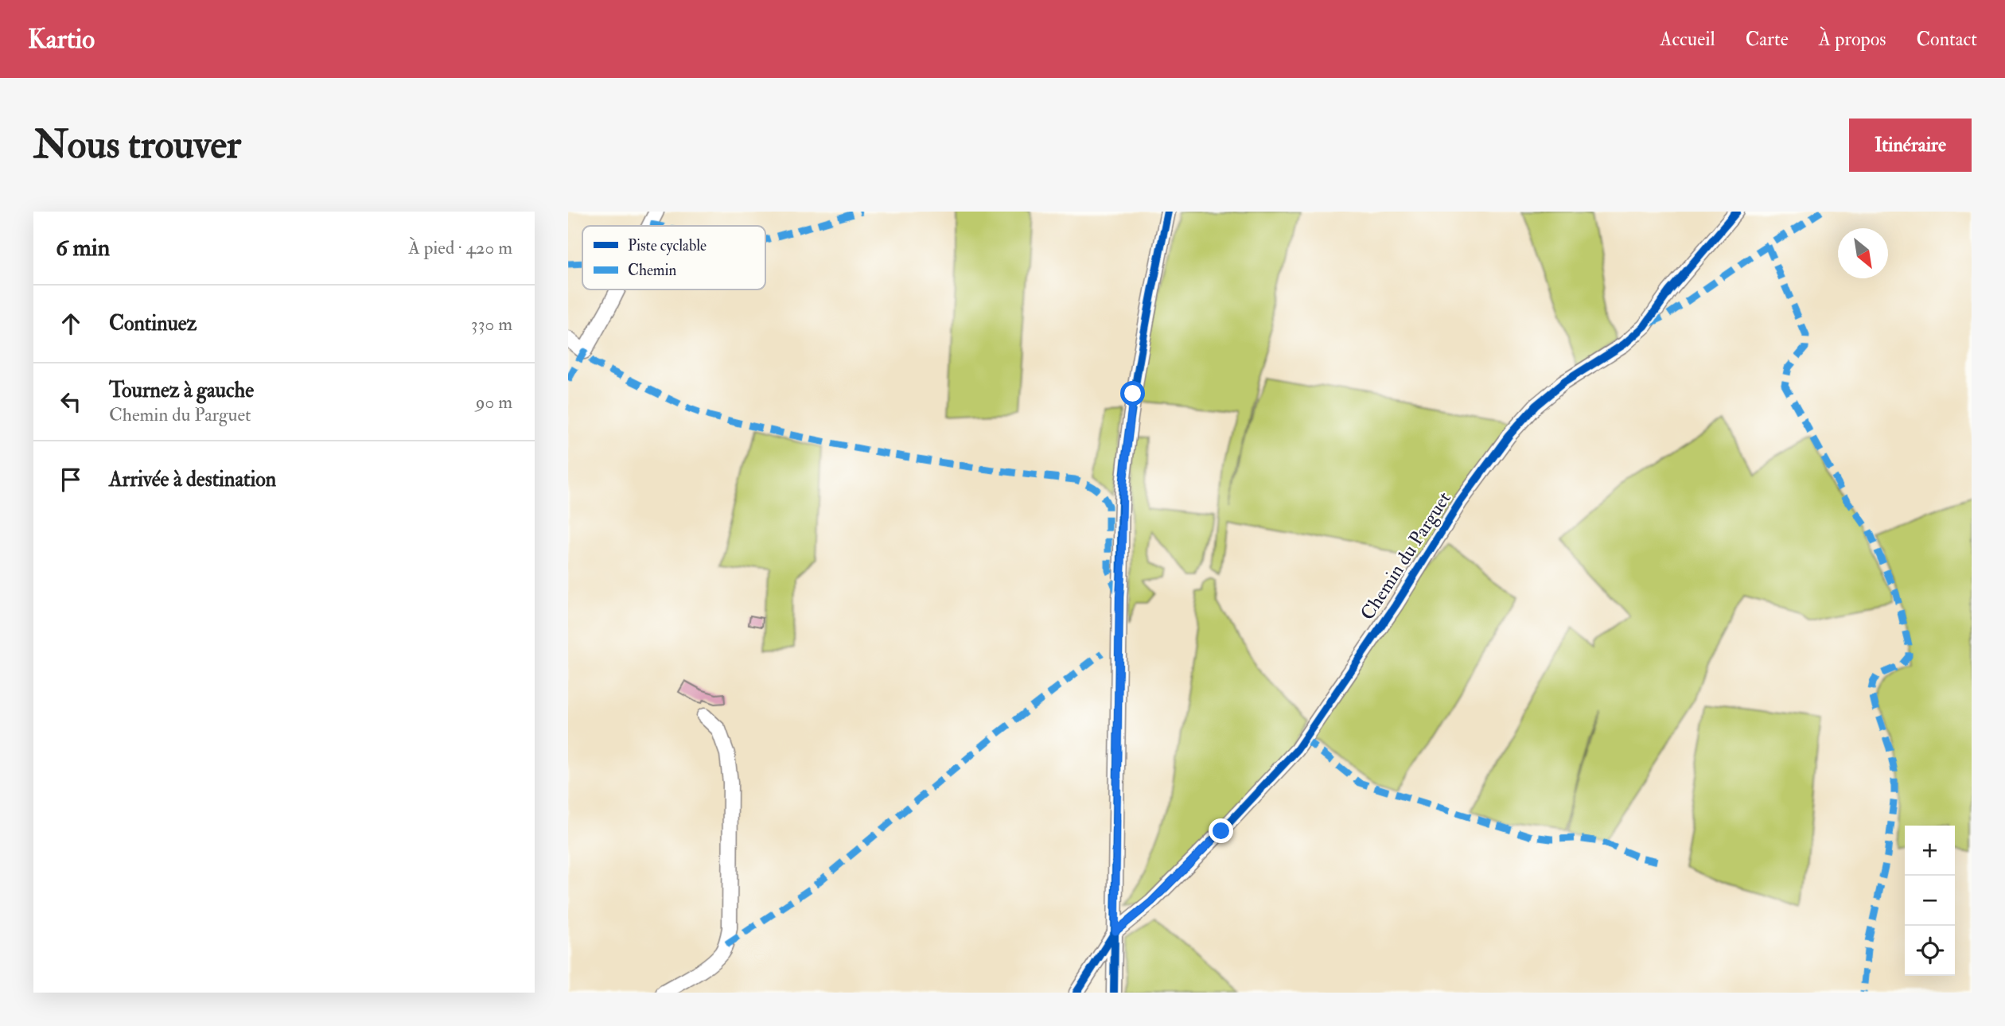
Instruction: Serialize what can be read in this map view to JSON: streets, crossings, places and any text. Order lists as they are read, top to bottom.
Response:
{
  "streets": {
    "street": ["Chemin du Parguet"]
  },
  "legend": ["Piste cyclable", "Chemin"],
  "north": "bottom right",
  "page": {
    "header": "Kartio",
    "nav": [
      "Accueil",
      "Carte",
      "À propos",
      "Contact"
    ],
    "buttons": "Itinéraire",
    "title": "Nous trouver",
    "heading": ["6 min", "À pied · 420 m"],
    "list": [
      ["Continuez", "330 m"],
      ["Tournez à gauche", "Chemin du Parguet", "90 m"],
      "Arrivée à destination"
    ],
    "map_buttons": ["+", "−"]
  }
}
